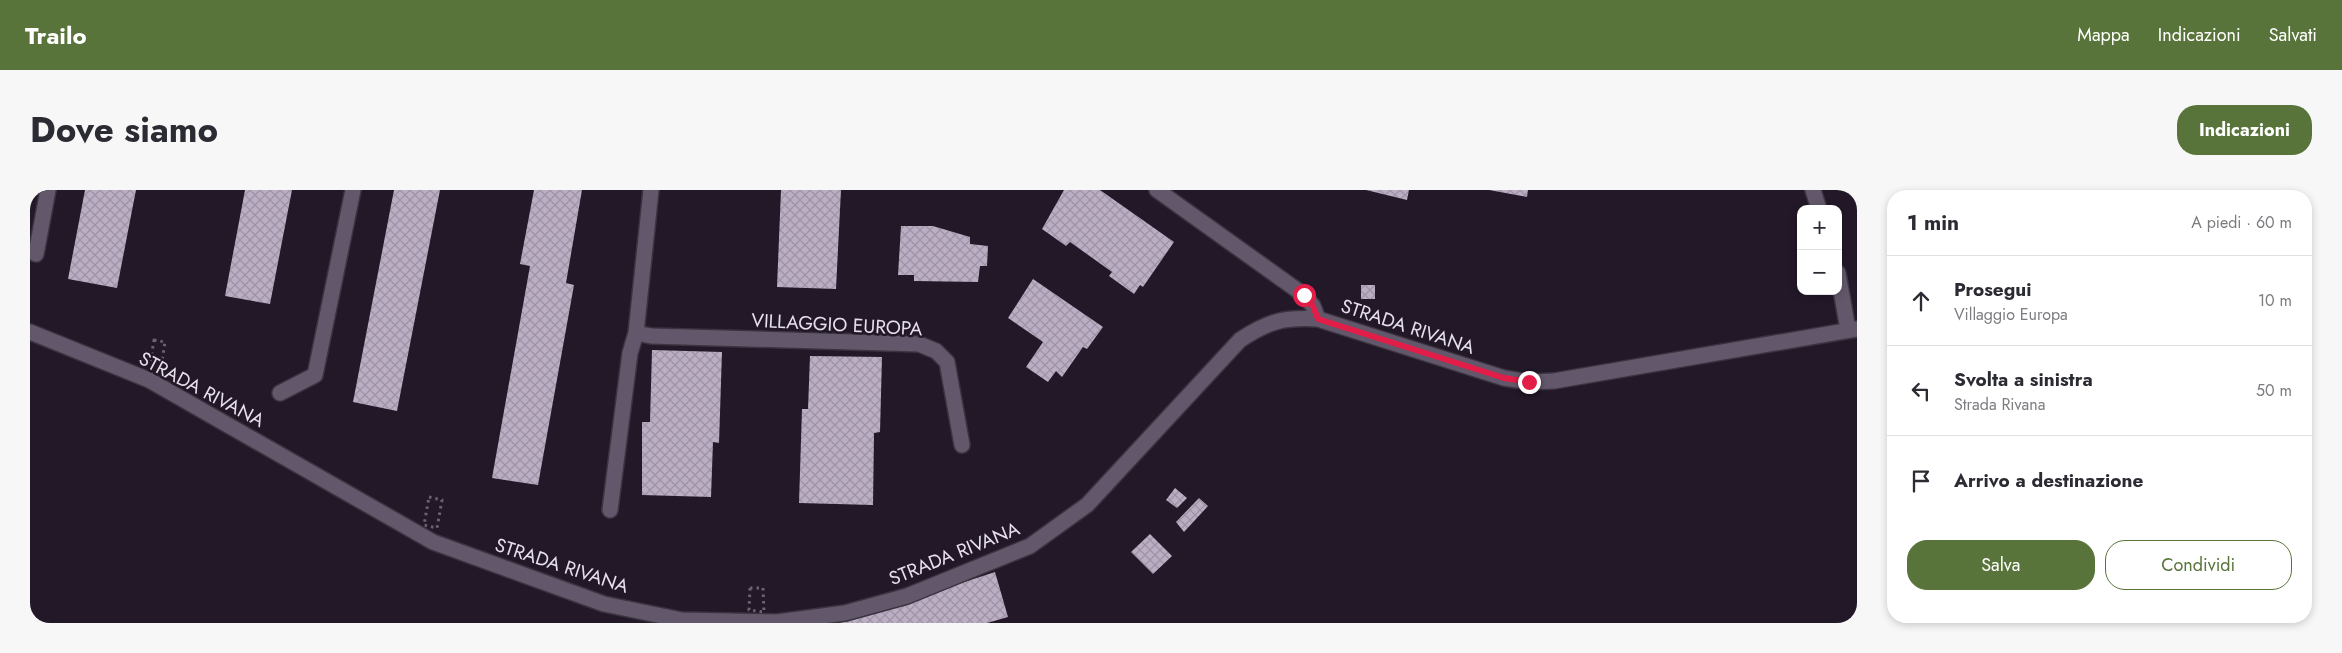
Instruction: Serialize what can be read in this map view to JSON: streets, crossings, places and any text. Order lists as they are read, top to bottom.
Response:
{
  "streets": {
    "street": ["VILLAGGIO EUROPA", "STRADA RIVANA"]
  },
  "page": {
    "header": "Trailo",
    "nav": ["Mappa", "Indicazioni", "Salvati"],
    "title": "Dove siamo",
    "buttons": [
      "Indicazioni",
      ["Salva", "Condividi"]
    ],
    "heading": ["1 min", "A piedi · 60 m"],
    "map_buttons": ["+", "−"],
    "list": [
      ["Prosegui", "Villaggio Europa", "10 m"],
      ["Svolta a sinistra", "Strada Rivana", "50 m"],
      "Arrivo a destinazione"
    ]
  }
}
